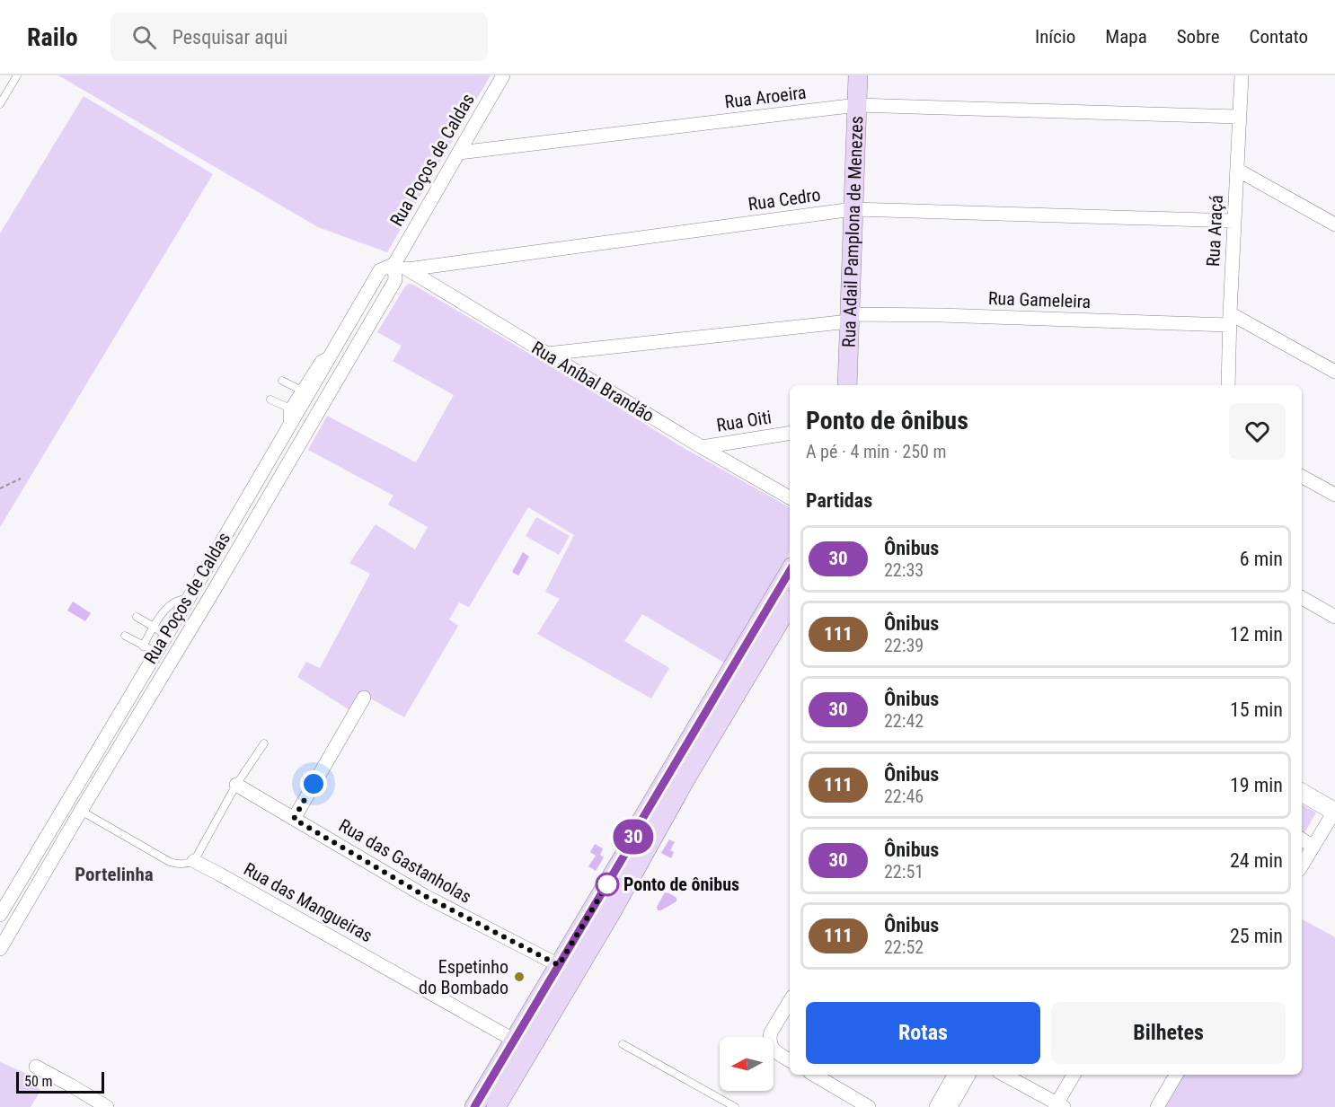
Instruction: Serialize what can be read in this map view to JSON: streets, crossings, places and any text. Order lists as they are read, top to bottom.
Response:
{
  "streets": {
    "main road": ["Rua Adail Pamplona de Menezes"],
    "street": [
      "Rua Aroeira",
      "Rua Poços de Caldas",
      "Rua Cedro",
      "Rua Araçá",
      "Rua Gameleira",
      "Rua Aníbal Brandão",
      "Rua Oiti",
      "Rua das Gastanholas",
      "Rua das Mangueiras"
    ]
  },
  "crossings": [
    ["Rua Aroeira", "Rua Poços de Caldas"],
    ["Rua Aroeira", "Rua Araçá"],
    ["Rua Aroeira", "Rua Adail Pamplona de Menezes"],
    ["Rua Poços de Caldas", "Rua Aníbal Brandão"],
    ["Rua Poços de Caldas", "Rua das Mangueiras"],
    ["Rua Cedro", "Rua Araçá"],
    ["Rua Cedro", "Rua Adail Pamplona de Menezes"],
    ["Rua Cedro", "Rua Aníbal Brandão"],
    ["Rua Araçá", "Rua Gameleira"],
    ["Rua Adail Pamplona de Menezes", "Rua Gameleira"],
    ["Rua Gameleira", "Rua Aníbal Brandão"],
    ["Rua Aníbal Brandão", "Rua Oiti"]
  ],
  "districts": ["Portelinha"],
  "places": ["Ponto de ônibus", "Espetinho do Bombado"],
  "lines": ["bus line 30"],
  "scale_bar": "50 m",
  "north": "left",
  "page": {
    "header": "Railo",
    "search": "Pesquisar aqui",
    "nav": [
      "Início",
      "Mapa",
      "Sobre",
      "Contato"
    ],
    "on_map": "30",
    "heading": [
      ["Ponto de ônibus", "A pé · 4 min · 250 m"],
      "Partidas"
    ],
    "list": [
      {
        "mark": "30",
        "name": "Ônibus",
        "note": "22:33",
        "value": "6 min"
      },
      {
        "mark": "111",
        "name": "Ônibus",
        "note": "22:39",
        "value": "12 min"
      },
      {
        "mark": "30",
        "name": "Ônibus",
        "note": "22:42",
        "value": "15 min"
      },
      {
        "mark": "111",
        "name": "Ônibus",
        "note": "22:46",
        "value": "19 min"
      },
      {
        "mark": "30",
        "name": "Ônibus",
        "note": "22:51",
        "value": "24 min"
      },
      {
        "mark": "111",
        "name": "Ônibus",
        "note": "22:52",
        "value": "25 min"
      }
    ],
    "buttons": ["Rotas", "Bilhetes"],
    "scale": "50 m"
  }
}
